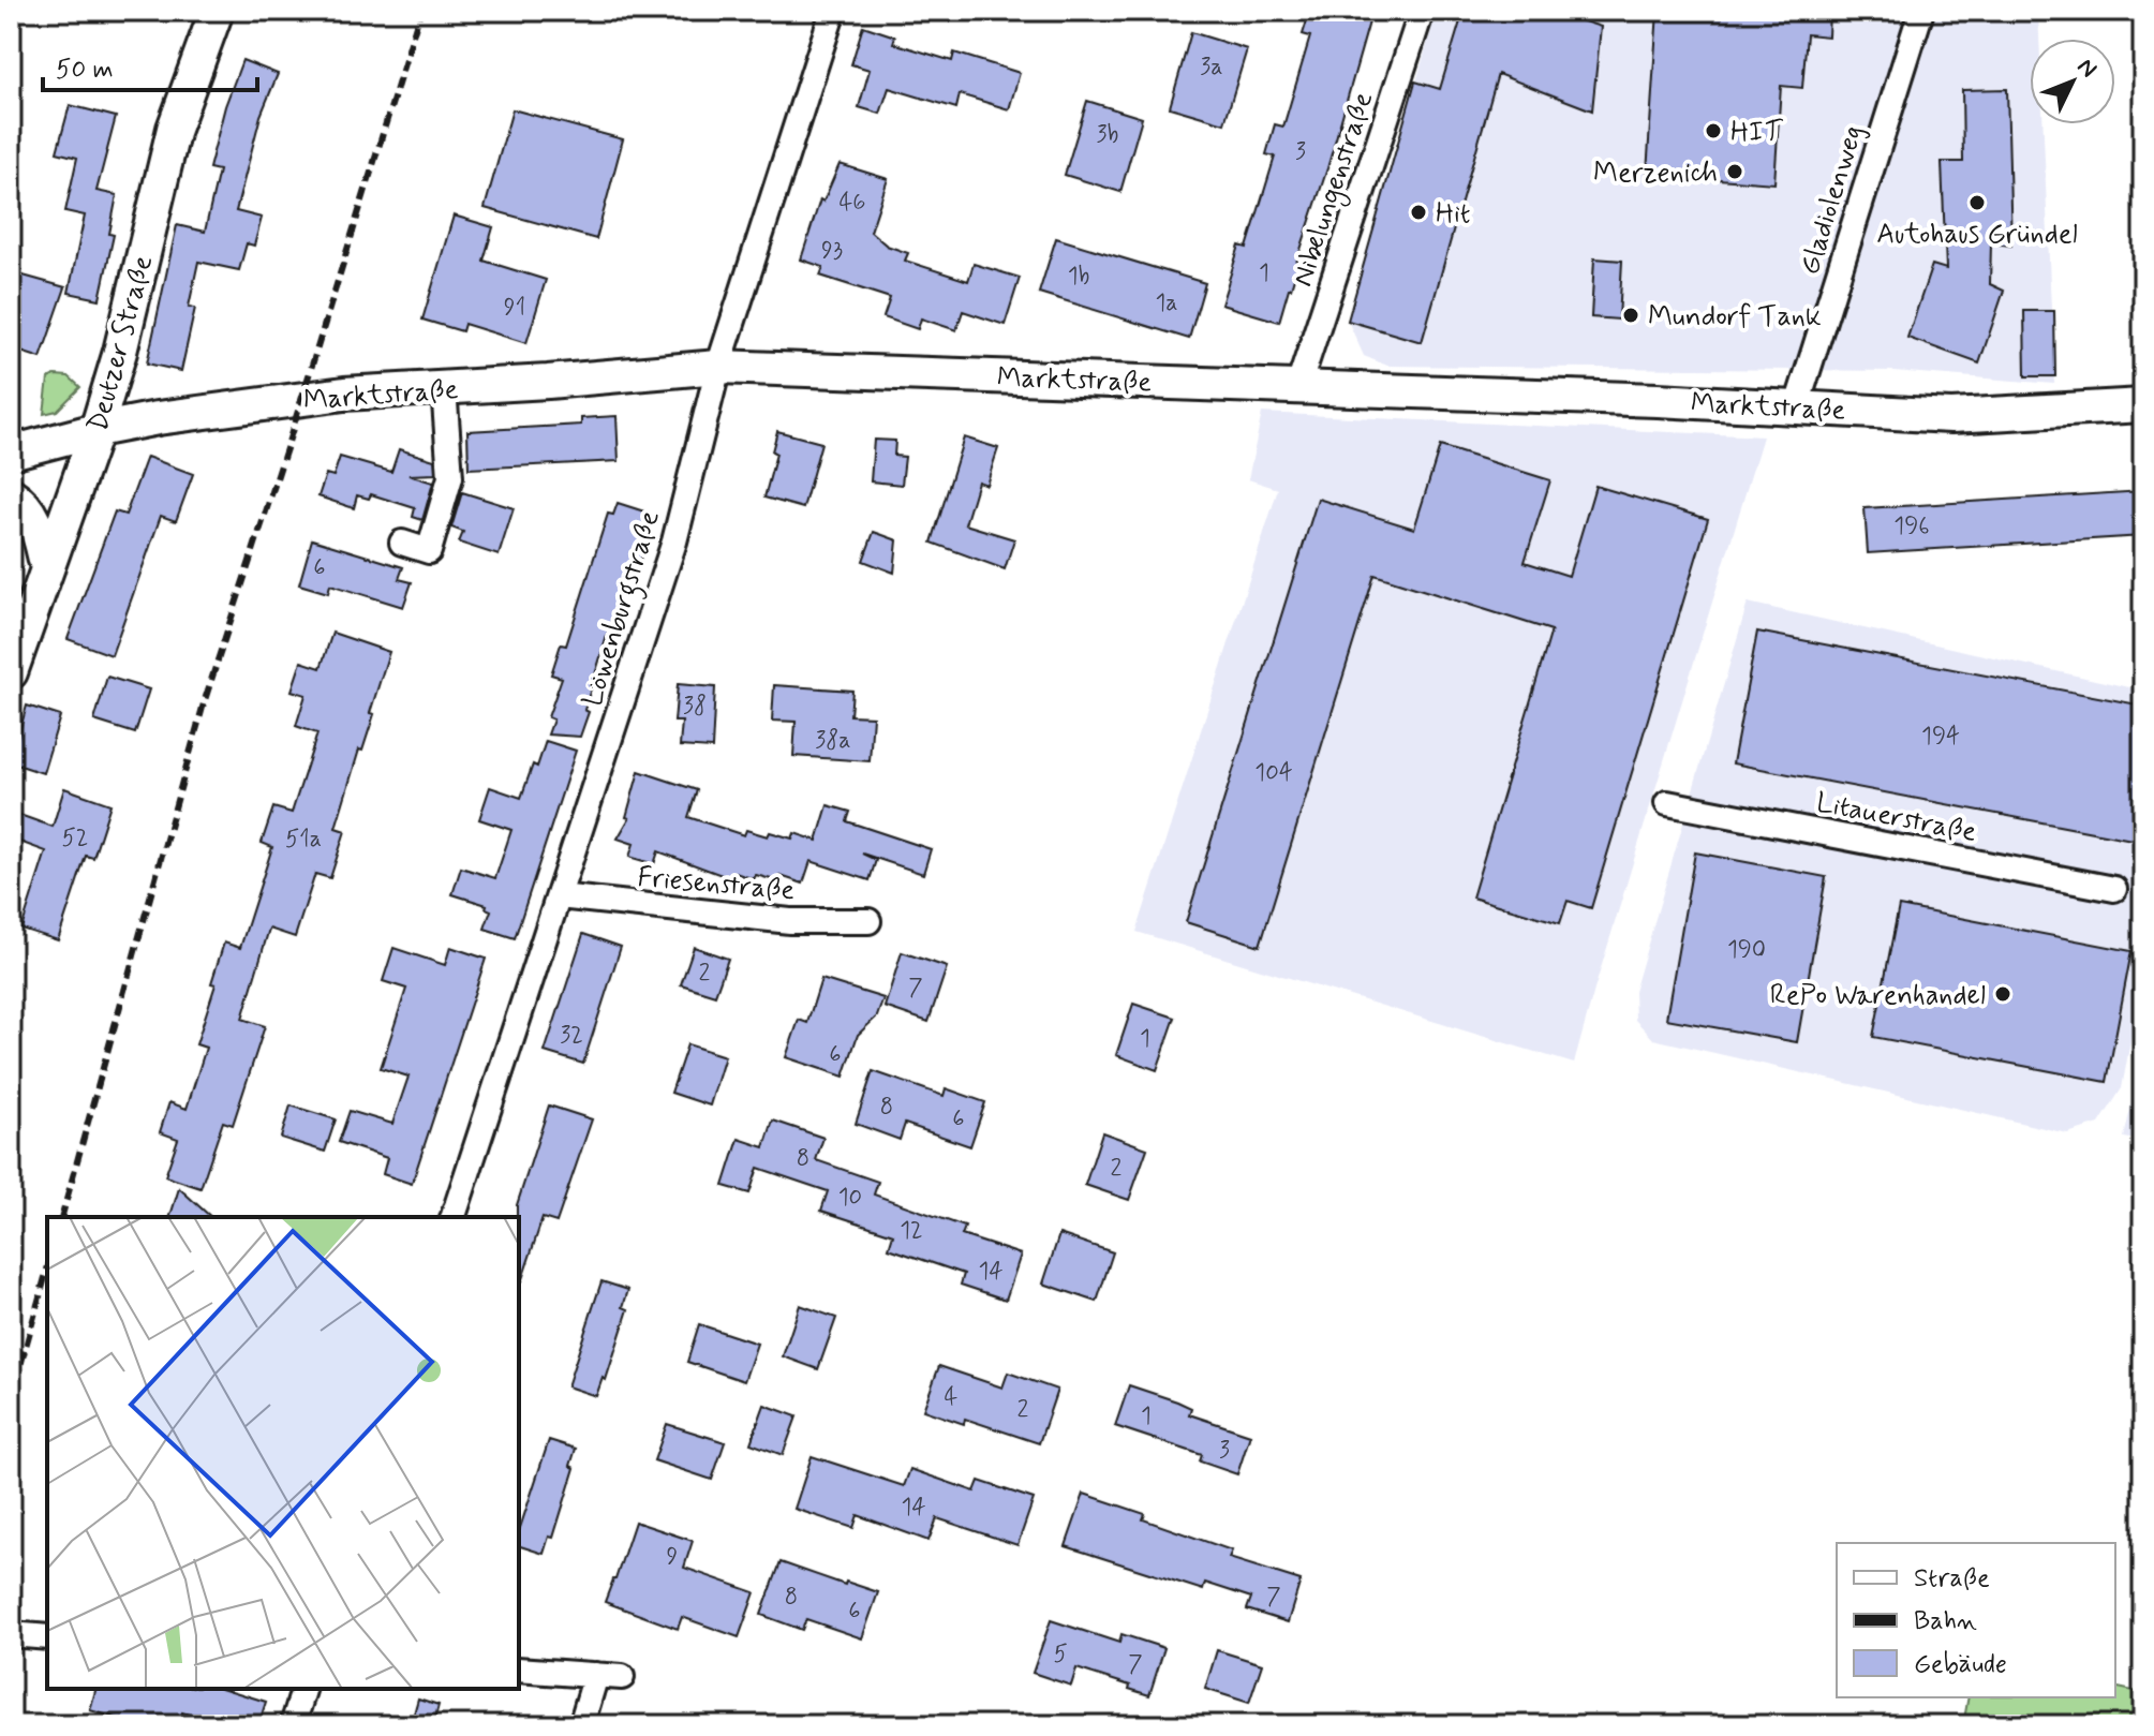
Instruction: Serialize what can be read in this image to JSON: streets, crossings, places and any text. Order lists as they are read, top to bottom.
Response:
{
  "streets": {
    "main road": ["Deutzer Straße", "Marktstraße"],
    "street": [
      "Nibelungenstraße",
      "Gladiolenweg",
      "Löwenburgstraße",
      "Litauerstraße",
      "Friesenstraße"
    ]
  },
  "crossings": [
    ["Nibelungenstraße", "Marktstraße"],
    ["Gladiolenweg", "Marktstraße"],
    ["Deutzer Straße", "Marktstraße"],
    ["Marktstraße", "Löwenburgstraße"],
    ["Löwenburgstraße", "Friesenstraße"]
  ],
  "places": [
    "HIT",
    "Merzenich",
    "Autohaus Gründel",
    "Hit",
    "Mundorf Tank",
    "RePo Warenhandel"
  ],
  "house_numbers": [
    "3a",
    "3b",
    "3",
    "46",
    "93",
    "1",
    "1b",
    "1a",
    "91",
    "196",
    "6",
    "38",
    "194",
    "38a",
    "104",
    "52",
    "51a",
    "190",
    "2",
    "7",
    "32",
    "1",
    "6",
    "8",
    "6",
    "8",
    "2",
    "10",
    "12",
    "14",
    "4",
    "2",
    "1",
    "3",
    "14",
    "9",
    "8",
    "7",
    "6",
    "5",
    "7"
  ],
  "legend": ["Straße", "Bahn", "Gebäude"],
  "scale_bar": "50 m",
  "north": "top right"
}
